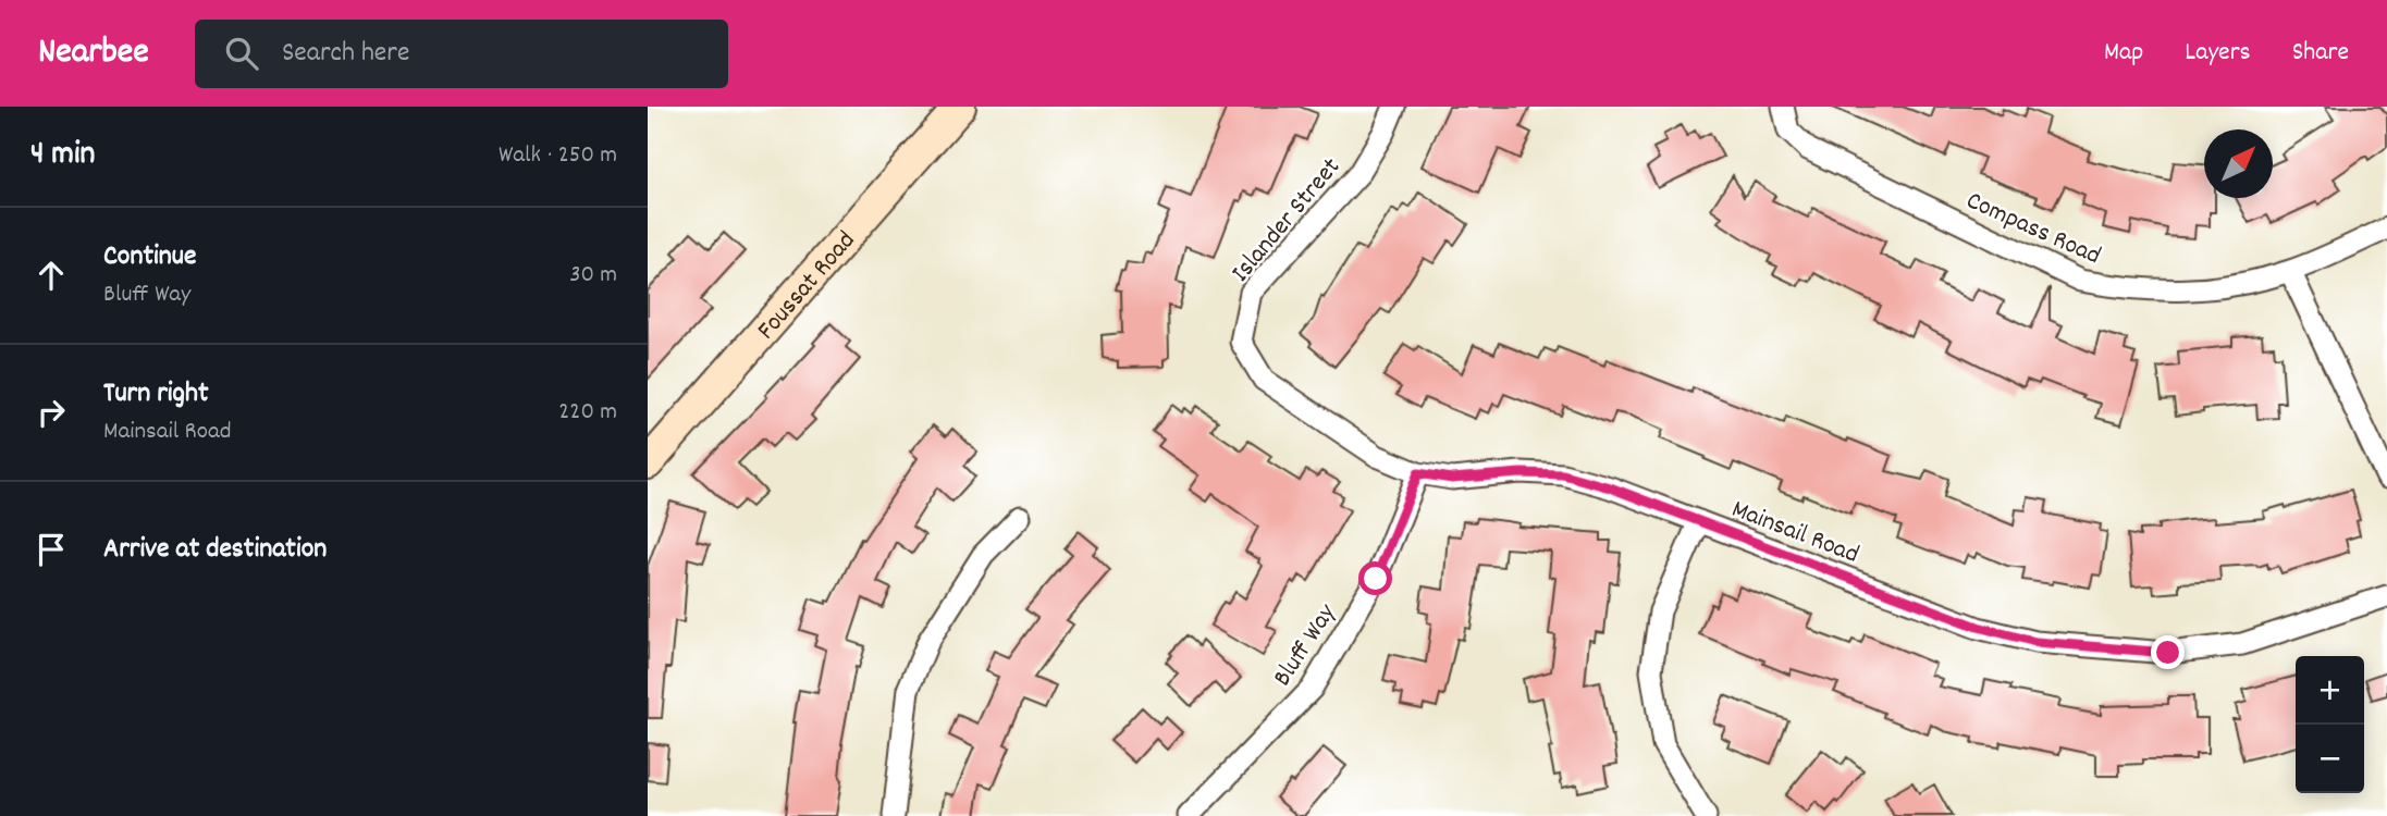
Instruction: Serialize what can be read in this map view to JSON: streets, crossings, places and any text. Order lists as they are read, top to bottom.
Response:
{
  "streets": {
    "main road": ["Foussat Road"],
    "street": [
      "Islander Street",
      "Compass Road",
      "Mainsail Road",
      "Bluff Way"
    ]
  },
  "crossings": [
    ["Islander Street", "Mainsail Road"],
    ["Mainsail Road", "Bluff Way"]
  ],
  "north": "top right",
  "page": {
    "header": "Nearbee",
    "search": "Search here",
    "nav": ["Map", "Layers", "Share"],
    "heading": ["4 min", "Walk · 250 m"],
    "list": [
      ["Continue", "Bluff Way", "30 m"],
      ["Turn right", "Mainsail Road", "220 m"],
      "Arrive at destination"
    ],
    "map_buttons": ["+", "−"]
  }
}
